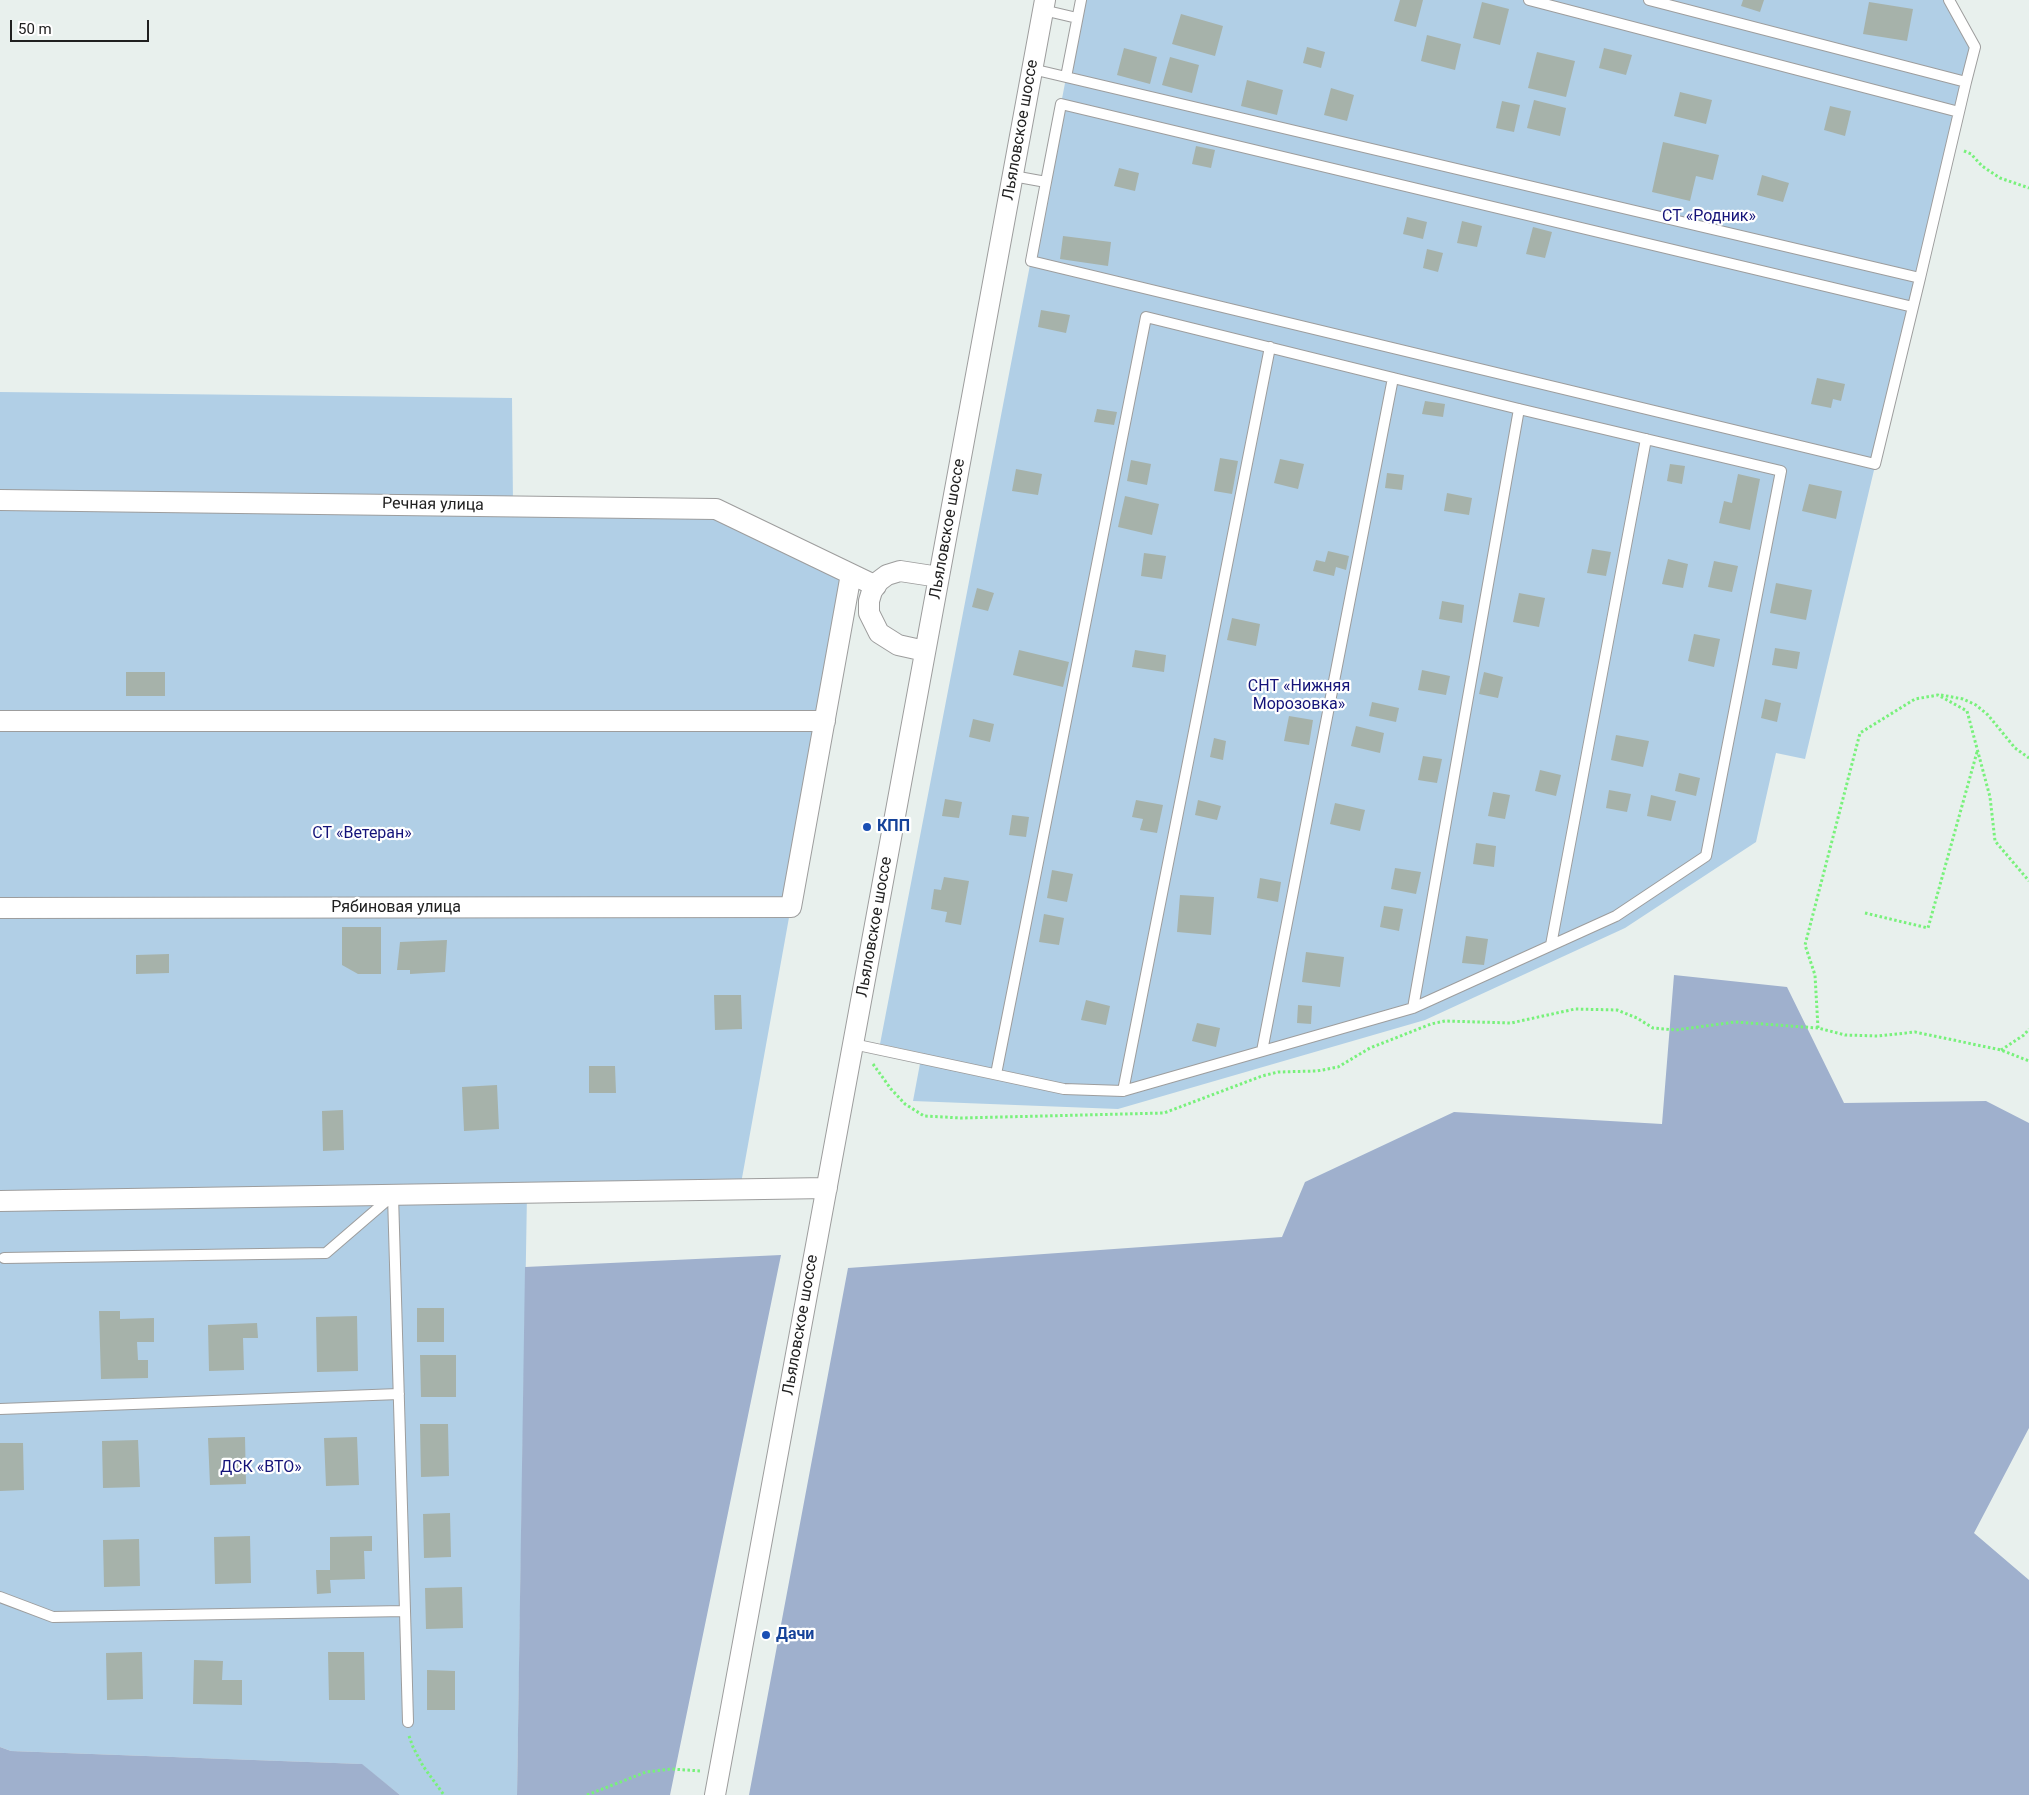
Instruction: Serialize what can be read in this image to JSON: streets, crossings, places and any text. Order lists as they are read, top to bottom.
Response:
{
  "streets": {
    "street": ["Льяловское шоссе", "Речная улица", "Рябиновая улица"]
  },
  "parks": [
    "СТ «Родник»",
    "СНТ «Нижняя Морозовка»",
    "СТ «Ветеран»",
    "ДСК «ВТО»"
  ],
  "places": ["КПП", "Дачи"],
  "scale_bar": "50 m"
}
